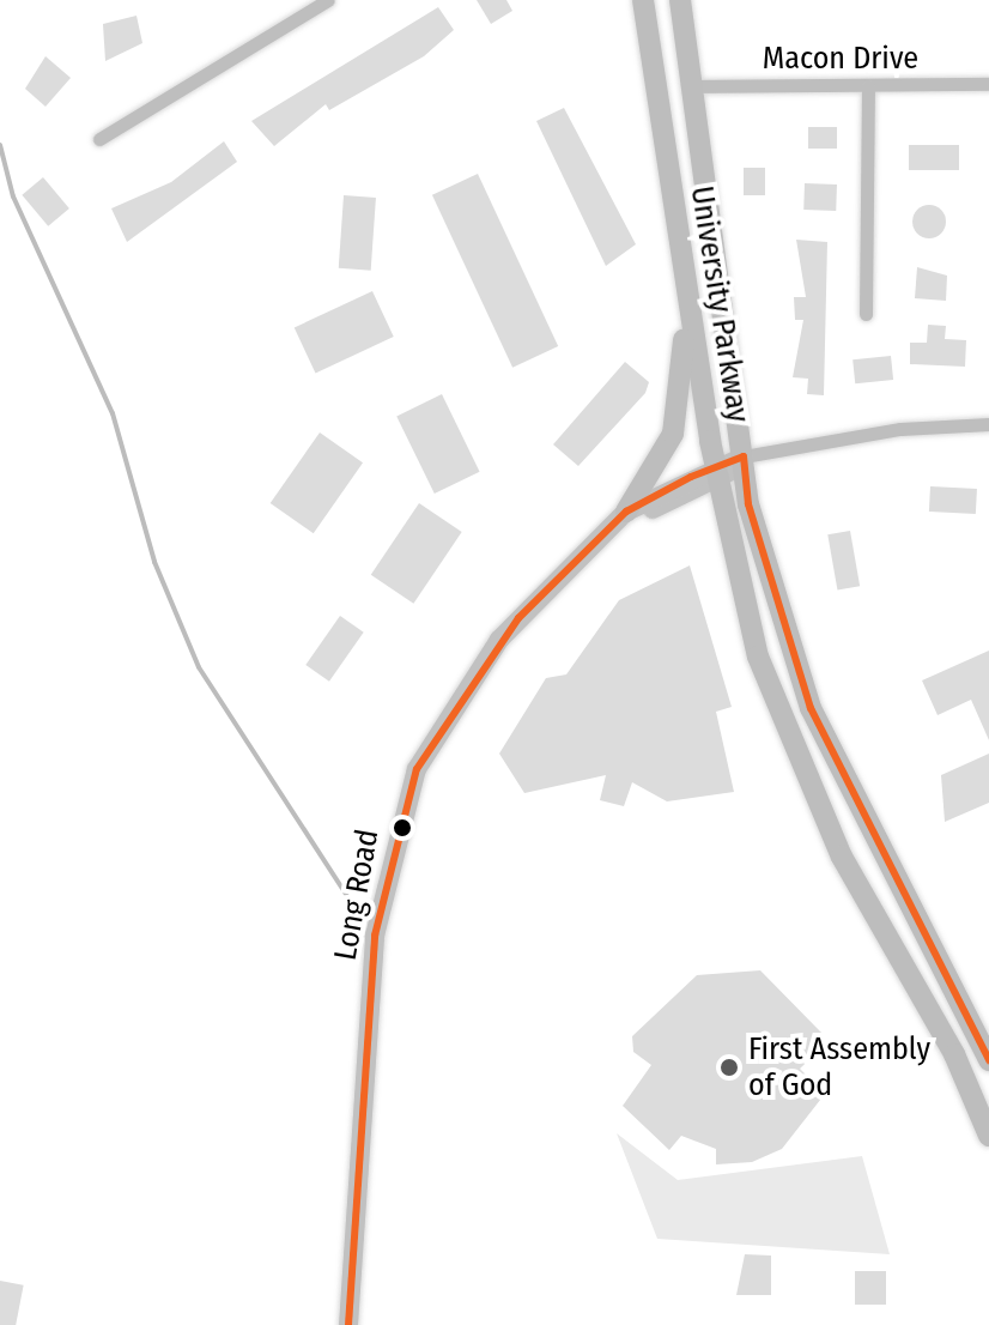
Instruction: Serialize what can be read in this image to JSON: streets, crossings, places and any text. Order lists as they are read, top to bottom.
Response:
{
  "streets": {
    "main road": ["University Parkway", "Long Road"],
    "street": ["Macon Drive"]
  },
  "crossings": [
    ["Macon Drive", "University Parkway"],
    ["University Parkway", "Long Road"]
  ],
  "places": ["First Assembly of God"]
}
